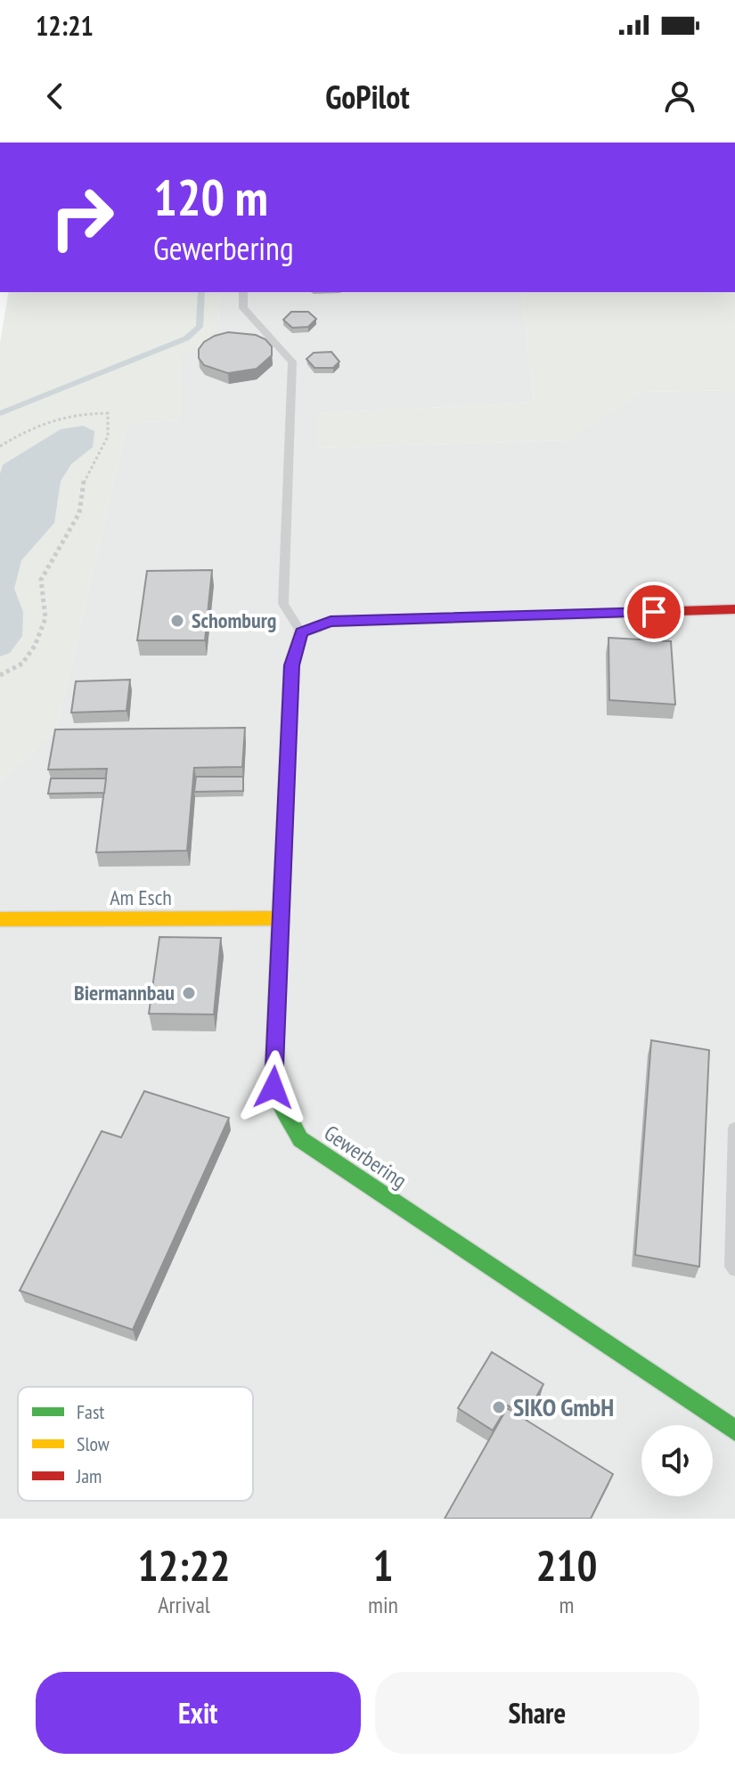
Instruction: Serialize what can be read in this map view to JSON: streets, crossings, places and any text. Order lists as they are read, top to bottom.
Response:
{
  "streets": {
    "street": ["Am Esch", "Gewerbering"]
  },
  "crossings": [
    ["Am Esch", "Gewerbering"]
  ],
  "places": ["Schomburg", "Biermannbau", "SIKO GmbH"],
  "legend": ["Fast", "Slow", "Jam"],
  "page": {
    "status": "12:21",
    "header": "GoPilot",
    "turn": ["120 m", "Gewerbering"],
    "eta": [
      "12:22",
      "Arrival",
      "1",
      "min",
      "210",
      "m"
    ],
    "buttons": ["Exit", "Share"]
  }
}
